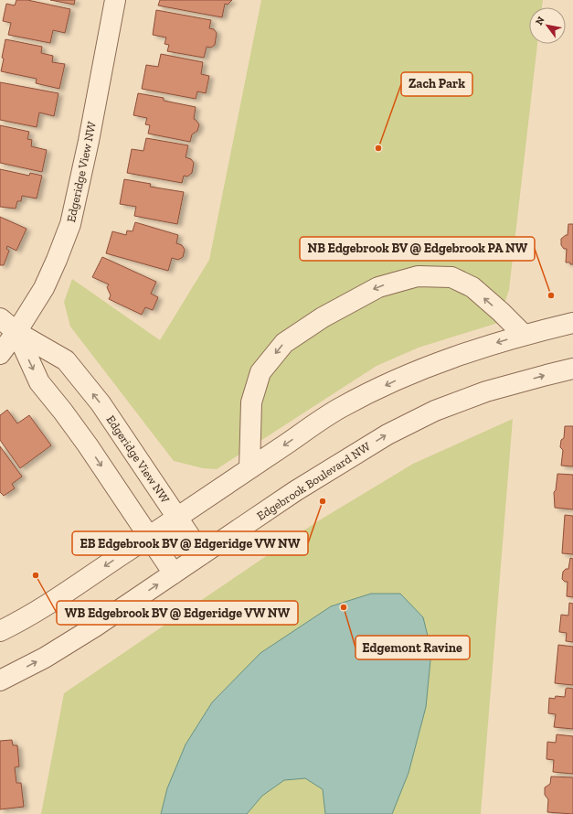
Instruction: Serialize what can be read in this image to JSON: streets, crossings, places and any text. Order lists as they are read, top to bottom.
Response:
{
  "streets": {
    "street": ["Edgeridge View NW", "Edgebrook Boulevard NW"]
  },
  "crossings": [
    ["Edgeridge View NW", "Edgebrook Boulevard NW"]
  ],
  "places": [
    "Zach Park",
    "NB Edgebrook BV @ Edgebrook PA NW",
    "EB Edgebrook BV @ Edgeridge VW NW",
    "WB Edgebrook BV @ Edgeridge VW NW",
    "Edgemont Ravine"
  ],
  "north": "top left"
}
